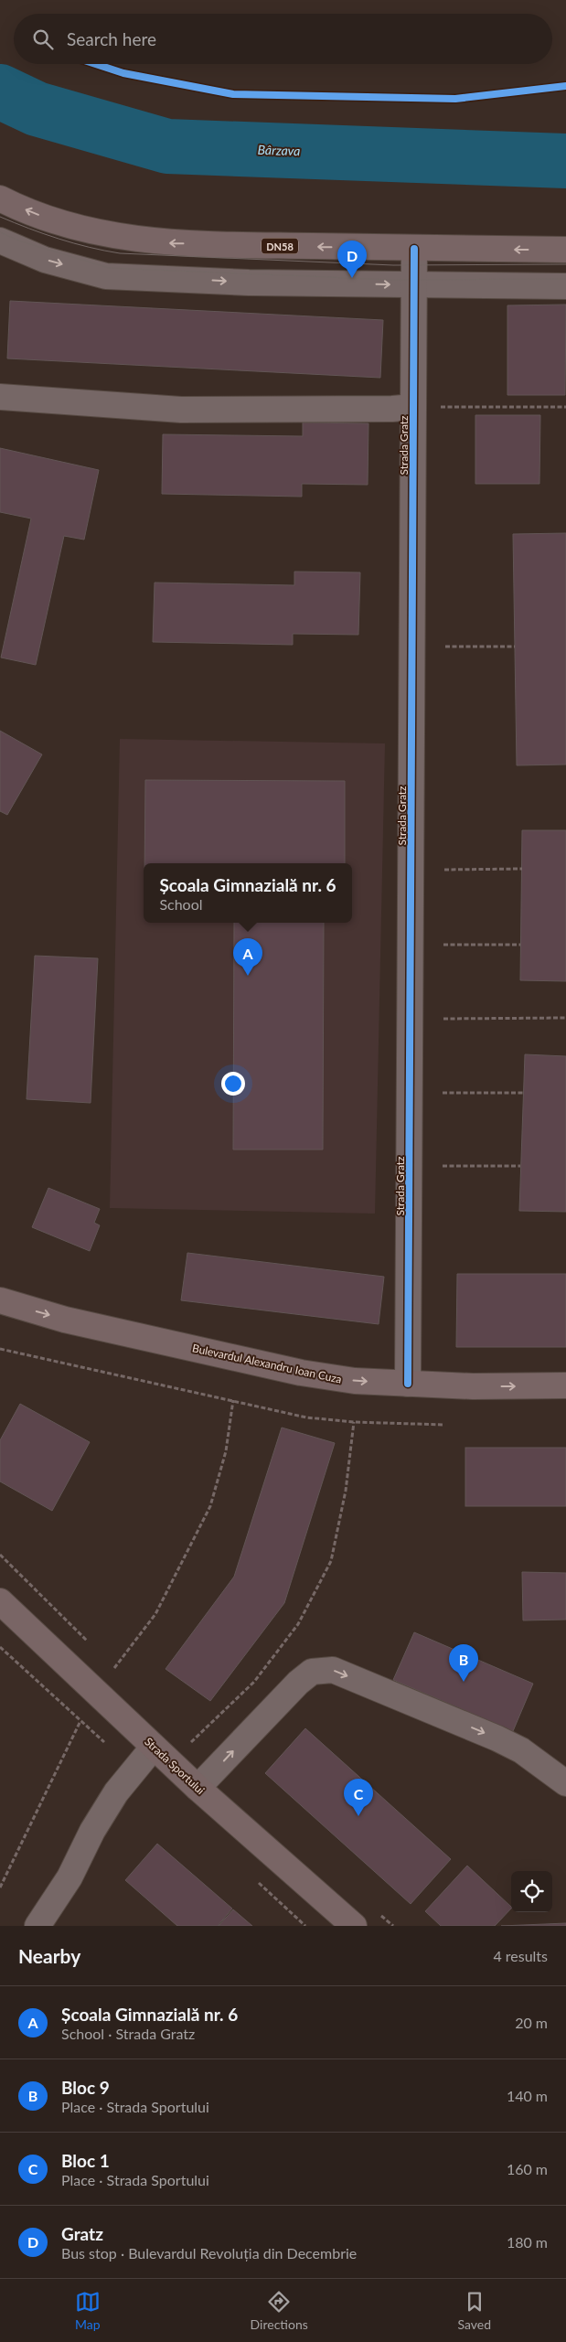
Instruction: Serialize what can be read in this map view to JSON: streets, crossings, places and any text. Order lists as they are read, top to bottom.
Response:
{
  "streets": {
    "main road": ["DN58", "Bulevardul Alexandru Ioan Cuza", "Strada Sportului"],
    "street": ["Strada Gratz"]
  },
  "crossings": [
    ["DN58", "Strada Gratz"],
    ["Strada Gratz", "Bulevardul Alexandru Ioan Cuza"]
  ],
  "one_way": ["Bulevardul Alexandru Ioan Cuza"],
  "water": ["Bârzava"],
  "page": {
    "search": "Search here",
    "pins": [
      "D",
      "A",
      "B",
      "C"
    ],
    "popup": ["Școala Gimnazială nr. 6", "School"],
    "heading": ["Nearby", "4 results"],
    "list": [
      {
        "mark": "A",
        "name": "Școala Gimnazială nr. 6",
        "note": "School · Strada Gratz",
        "value": "20 m"
      },
      {
        "mark": "B",
        "name": "Bloc 9",
        "note": "Place · Strada Sportului",
        "value": "140 m"
      },
      {
        "mark": "C",
        "name": "Bloc 1",
        "note": "Place · Strada Sportului",
        "value": "160 m"
      },
      {
        "mark": "D",
        "name": "Gratz",
        "note": "Bus stop · Bulevardul Revoluția din Decembrie",
        "value": "180 m"
      }
    ],
    "nav": ["Map", "Directions", "Saved"]
  }
}
